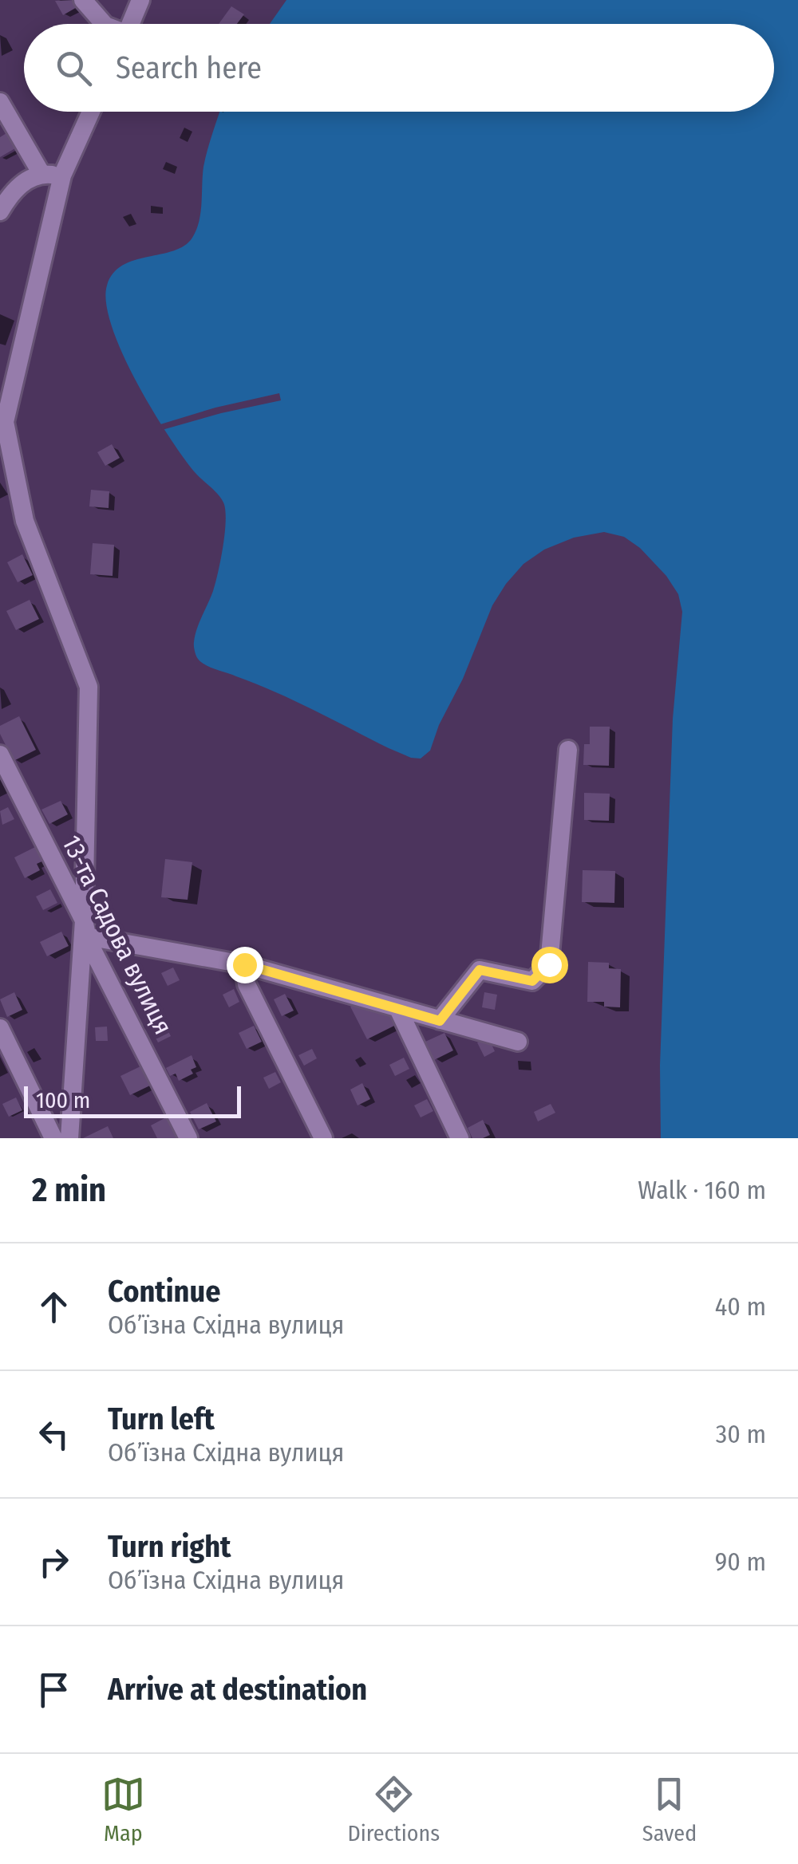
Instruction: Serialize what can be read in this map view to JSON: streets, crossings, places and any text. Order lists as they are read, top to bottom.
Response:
{
  "streets": {
    "street": ["13-та Садова вулиця"]
  },
  "scale_bar": "100 m",
  "page": {
    "search": "Search here",
    "scale": "100 m",
    "heading": ["2 min", "Walk · 160 m"],
    "list": [
      ["Continue", "Обʼїзна Східна вулиця", "40 m"],
      ["Turn left", "Обʼїзна Східна вулиця", "30 m"],
      ["Turn right", "Обʼїзна Східна вулиця", "90 m"],
      "Arrive at destination"
    ],
    "nav": ["Map", "Directions", "Saved"]
  }
}
